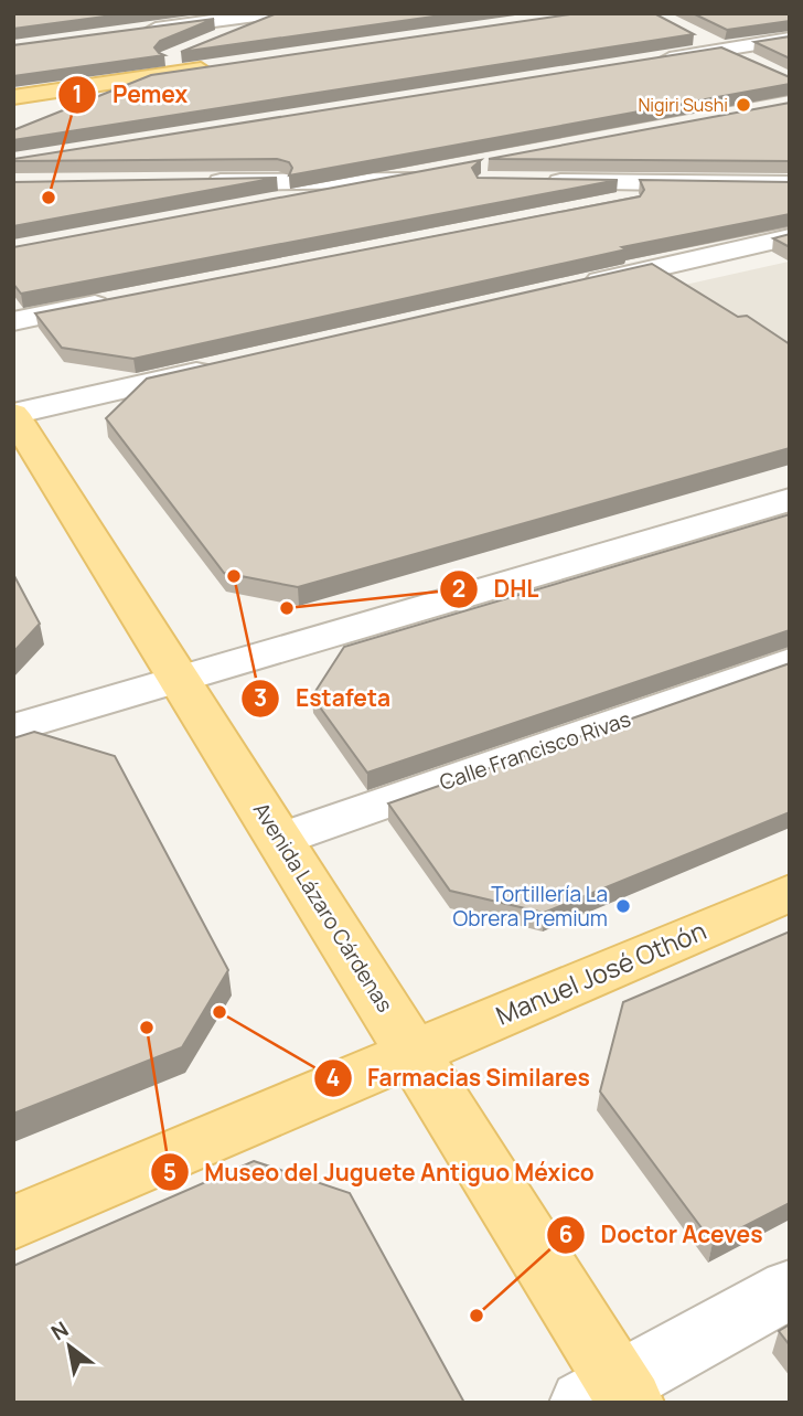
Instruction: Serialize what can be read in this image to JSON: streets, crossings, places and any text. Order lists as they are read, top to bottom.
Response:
{
  "streets": {
    "main road": ["Avenida Lázaro Cárdenas", "Manuel José Othón"],
    "street": ["Calle Francisco Rivas"]
  },
  "crossings": [
    ["Calle Francisco Rivas", "Avenida Lázaro Cárdenas"],
    ["Avenida Lázaro Cárdenas", "Manuel José Othón"]
  ],
  "places": [
    "Nigiri Sushi",
    "Pemex",
    "Estafeta",
    "DHL",
    "Tortillería La Obrera Premium",
    "Farmacias Similares",
    "Museo del Juguete Antiguo México",
    "Doctor Aceves"
  ],
  "north": "top left"
}
